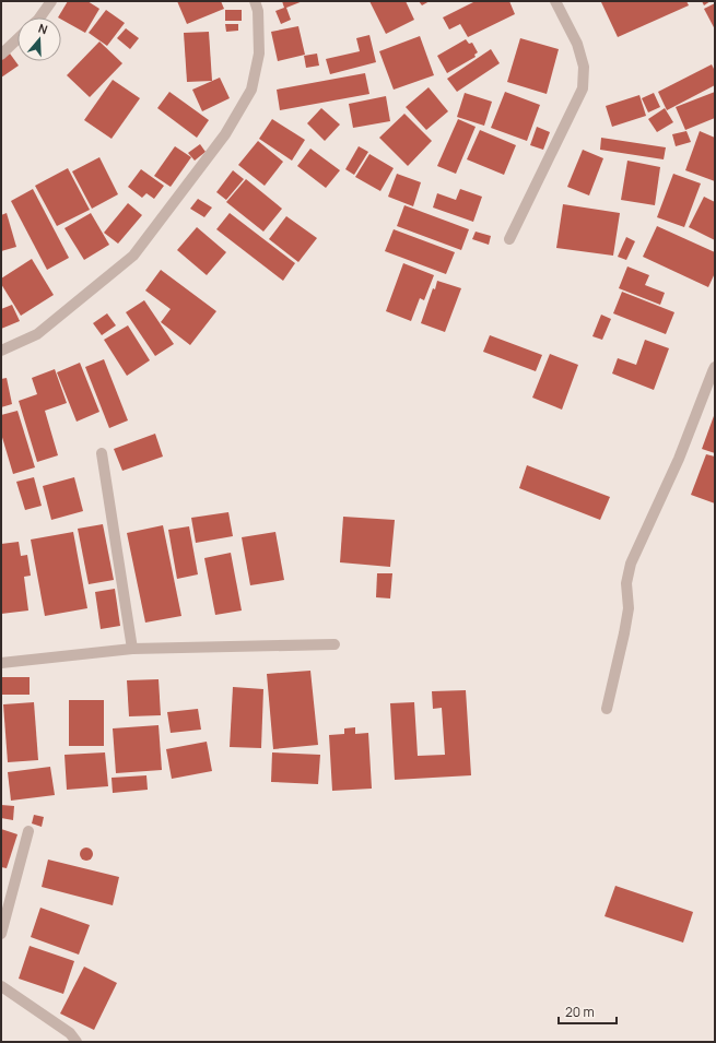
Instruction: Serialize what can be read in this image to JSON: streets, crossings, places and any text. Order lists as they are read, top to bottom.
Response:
{
  "scale_bar": "20 m",
  "north": "top"
}
